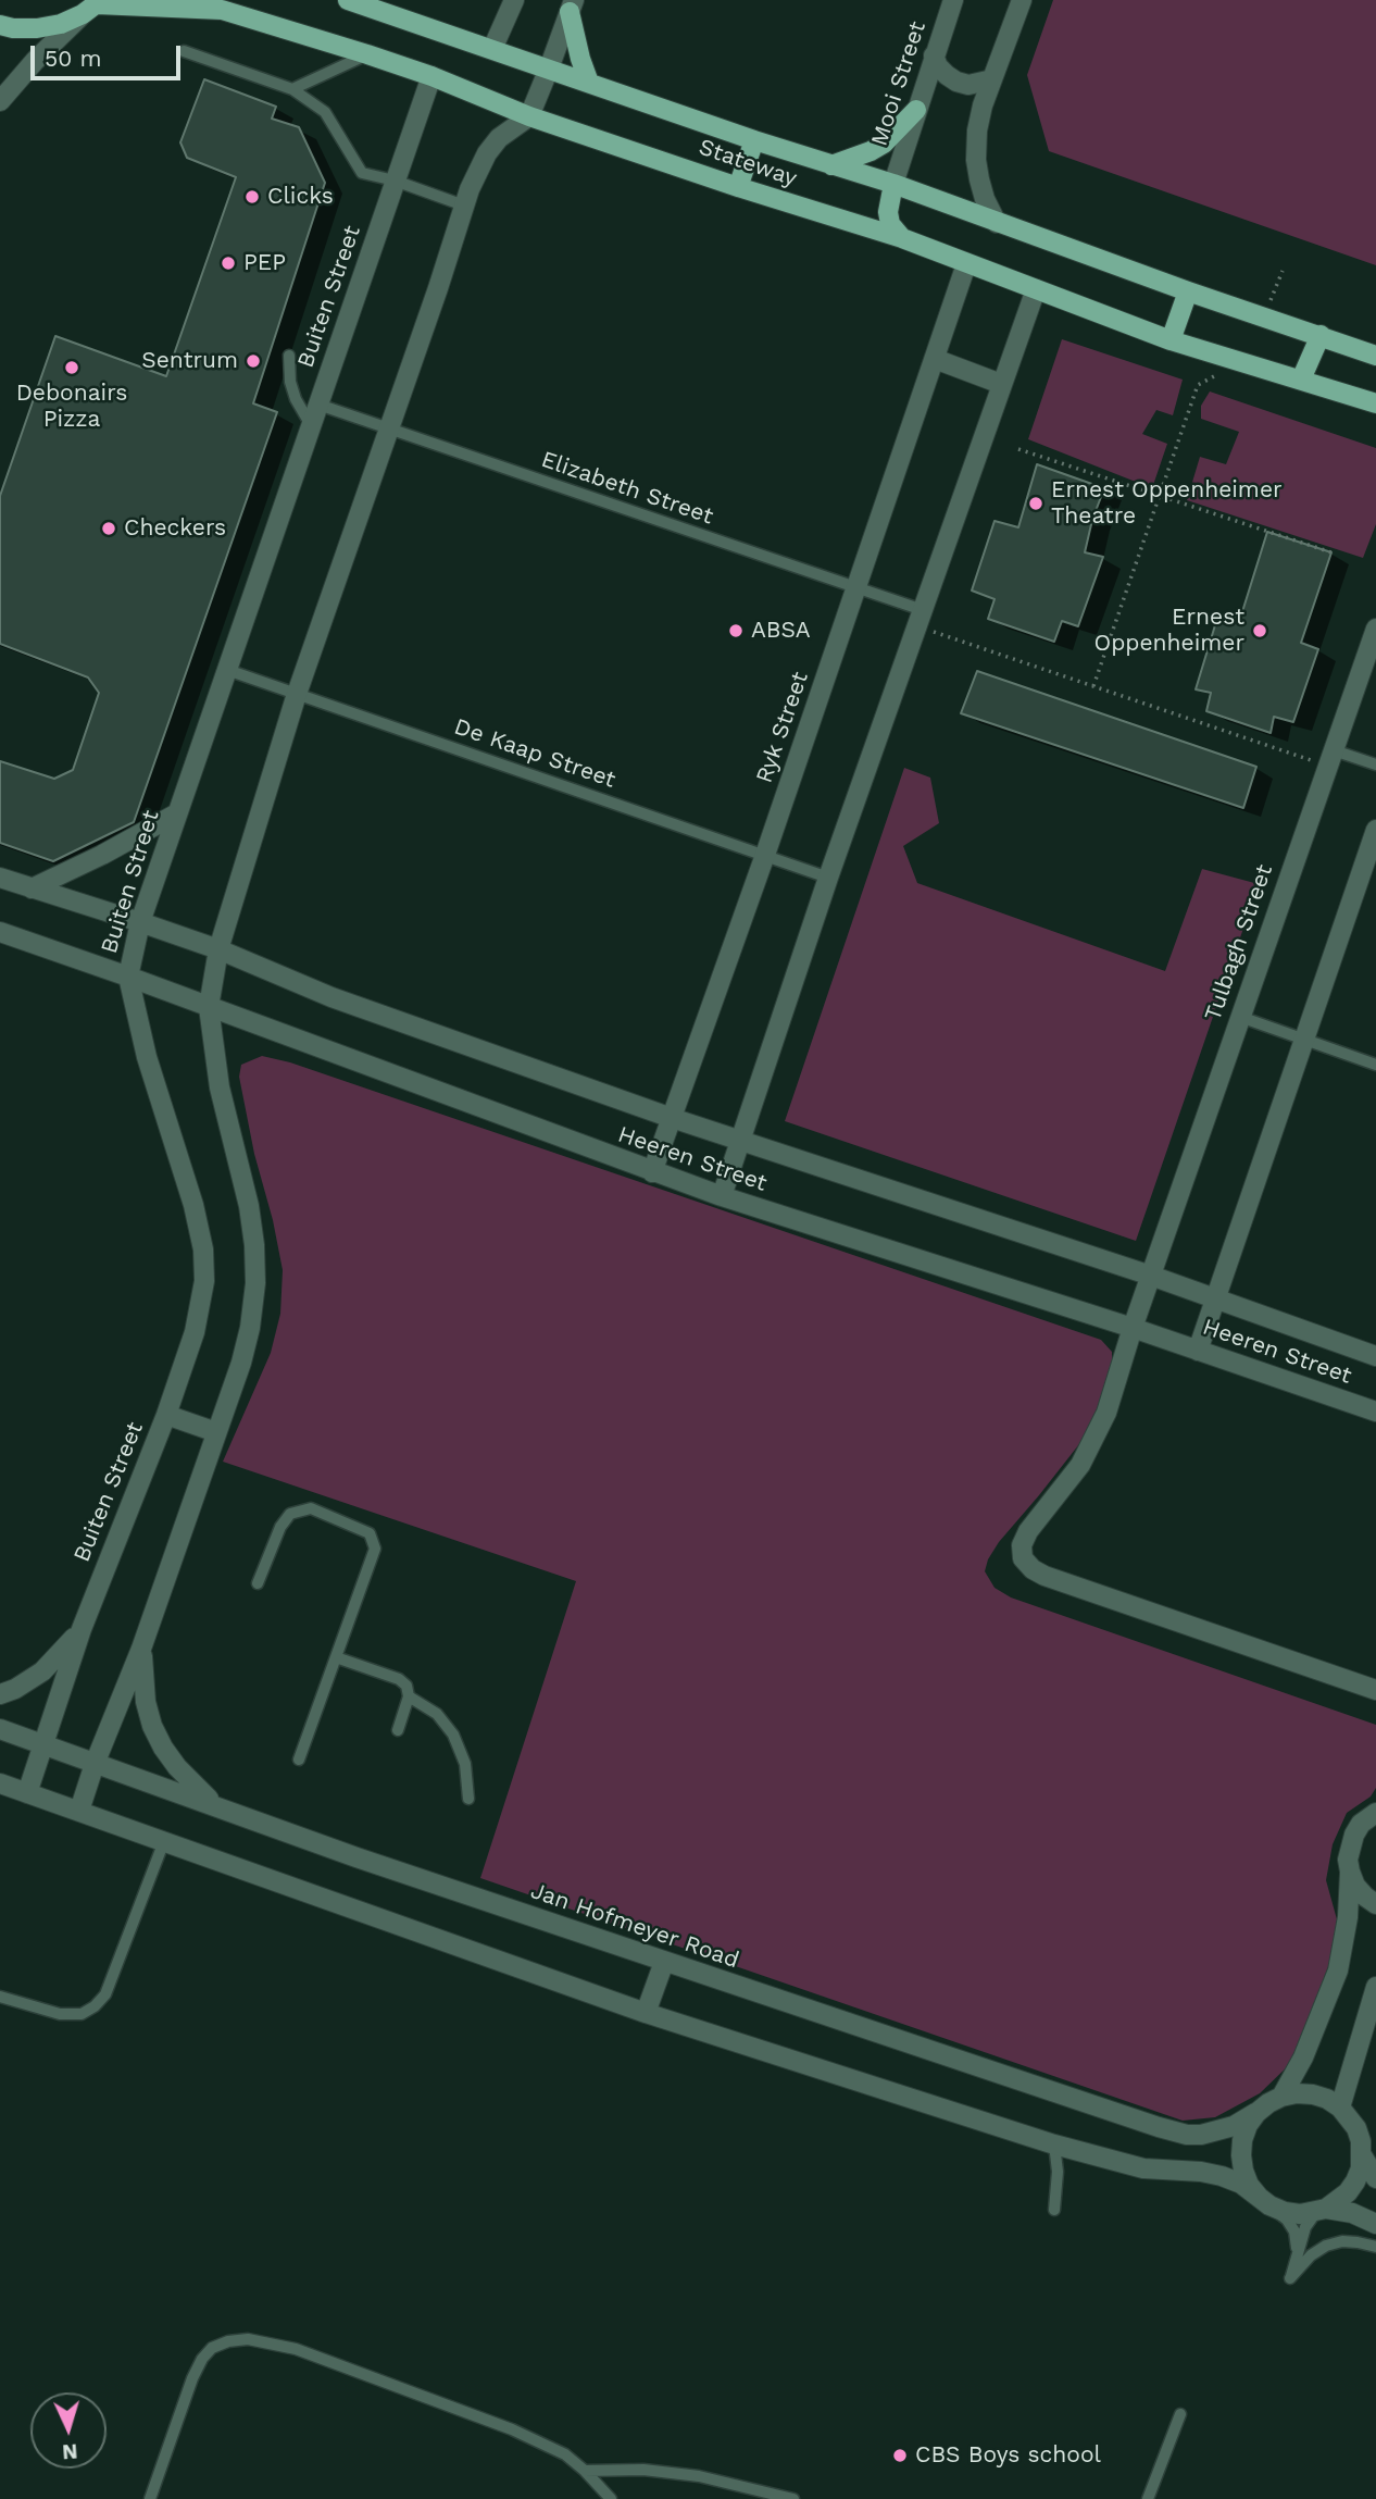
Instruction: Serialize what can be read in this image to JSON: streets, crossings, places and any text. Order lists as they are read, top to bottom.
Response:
{
  "streets": {
    "main road": ["Stateway"],
    "street": [
      "Mooi Street",
      "Buiten Street",
      "Ryk Street",
      "Tulbagh Street",
      "Heeren Street",
      "Jan Hofmeyer Road"
    ],
    "lane": ["Elizabeth Street", "De Kaap Street"]
  },
  "crossings": [
    ["Mooi Street", "Stateway"],
    ["Stateway", "Buiten Street"],
    ["Stateway", "Ryk Street"],
    ["Buiten Street", "Elizabeth Street"],
    ["Buiten Street", "De Kaap Street"],
    ["Buiten Street", "Heeren Street"],
    ["Buiten Street", "Jan Hofmeyer Road"],
    ["Elizabeth Street", "Ryk Street"],
    ["Ryk Street", "De Kaap Street"],
    ["Ryk Street", "Heeren Street"],
    ["Tulbagh Street", "Heeren Street"]
  ],
  "places": [
    "Clicks",
    "PEP",
    "Sentrum",
    "Debonairs Pizza",
    "Ernest Oppenheimer Theatre",
    "Checkers",
    "ABSA",
    "Ernest Oppenheimer",
    "CBS Boys school"
  ],
  "scale_bar": "50 m",
  "north": "bottom"
}
